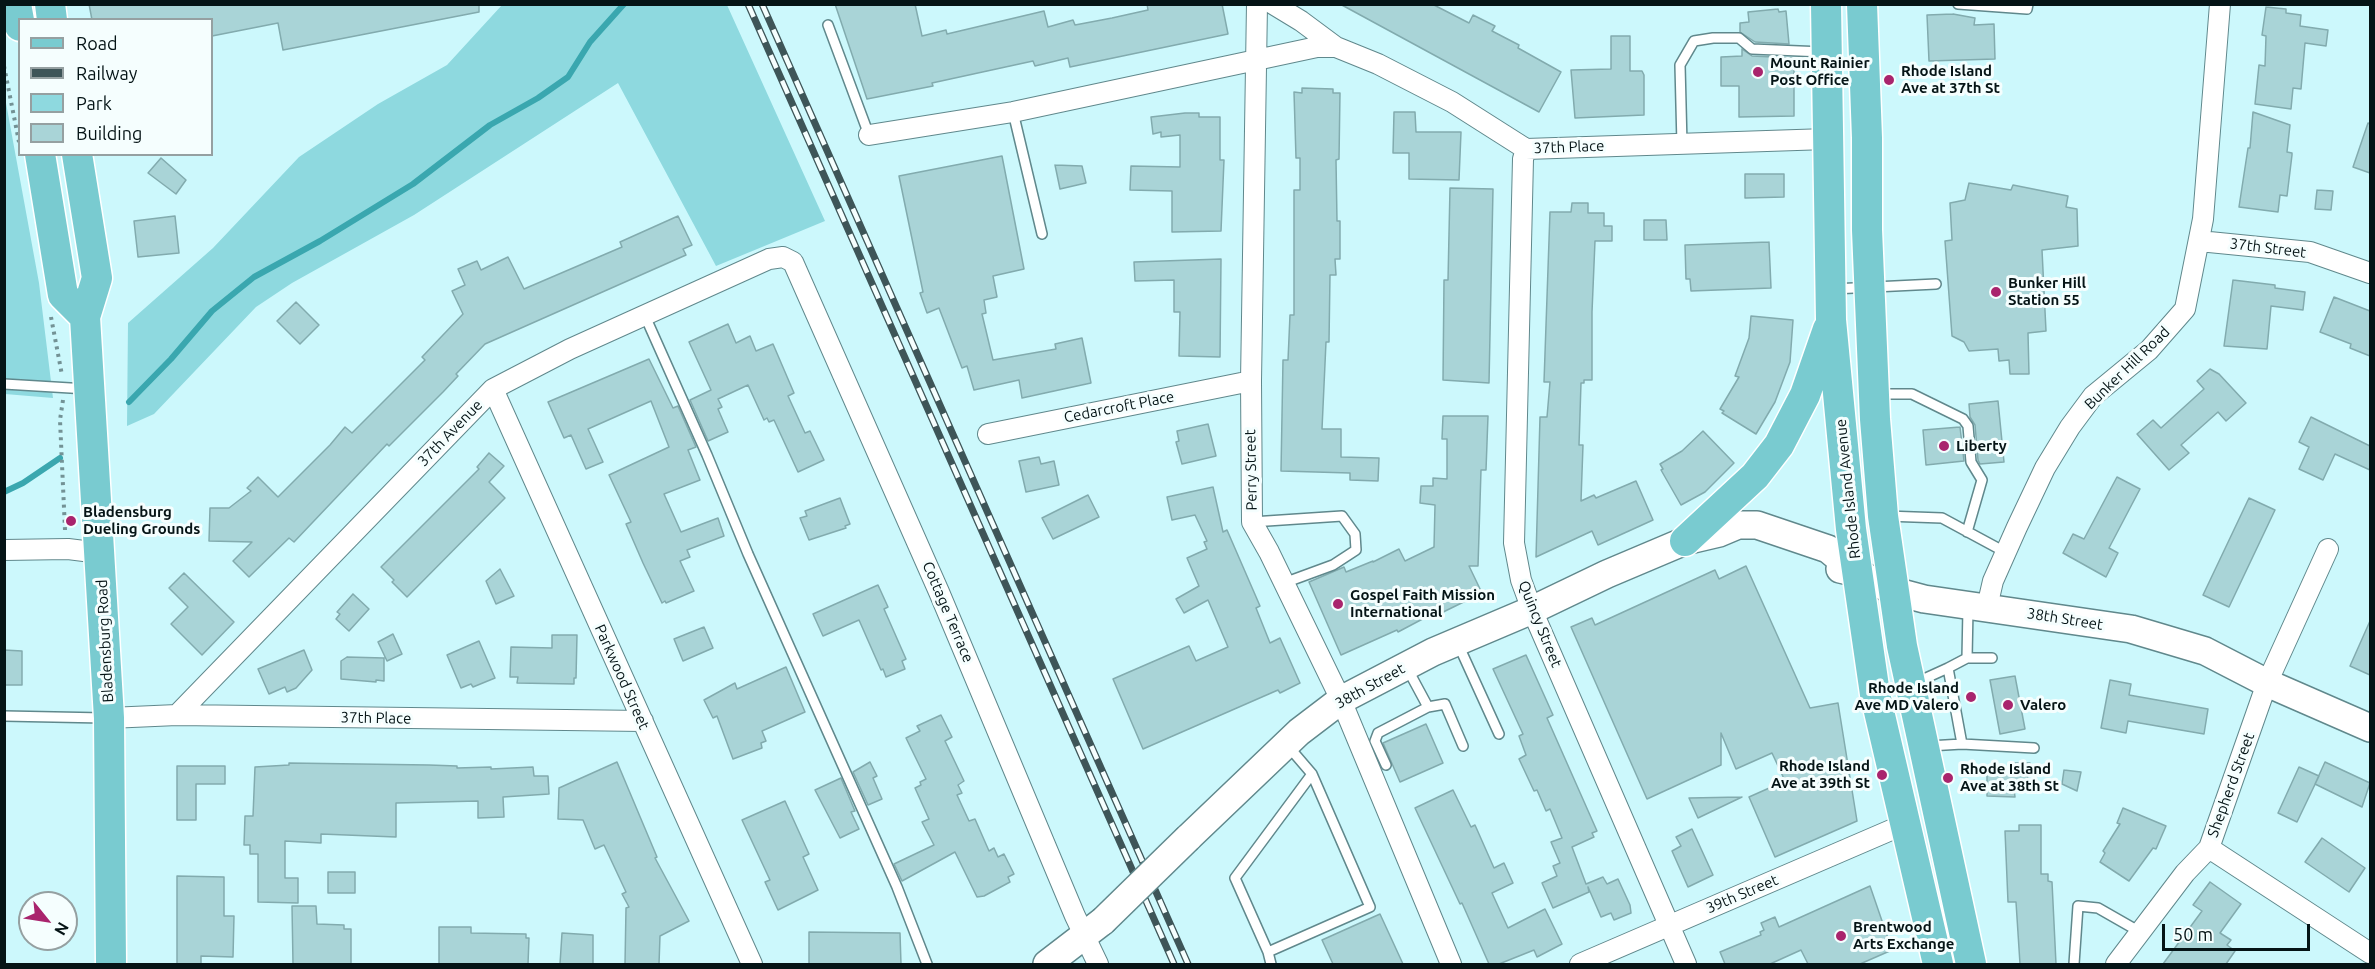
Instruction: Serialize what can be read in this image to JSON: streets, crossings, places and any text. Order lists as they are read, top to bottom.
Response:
{
  "streets": {
    "main road": ["Rhode Island Avenue", "38th Street", "Bladensburg Road"],
    "street": [
      "37th Place",
      "37th Street",
      "Bunker Hill Road",
      "Cedarcroft Place",
      "37th Avenue",
      "Perry Street",
      "Cottage Terrace",
      "Quincy Street",
      "Parkwood Street",
      "Shepherd Street",
      "39th Street"
    ]
  },
  "crossings": [
    ["37th Place", "37th Avenue"],
    ["37th Place", "Perry Street"],
    ["37th Place", "Rhode Island Avenue"],
    ["37th Place", "Quincy Street"],
    ["37th Place", "Bladensburg Road"],
    ["37th Place", "Parkwood Street"],
    ["37th Street", "Bunker Hill Road"],
    ["Bunker Hill Road", "38th Street"],
    ["Cedarcroft Place", "Perry Street"],
    ["37th Avenue", "Cottage Terrace"],
    ["37th Avenue", "Parkwood Street"],
    ["Perry Street", "38th Street"],
    ["Rhode Island Avenue", "38th Street"],
    ["Rhode Island Avenue", "39th Street"],
    ["Cottage Terrace", "38th Street"],
    ["38th Street", "Quincy Street"],
    ["38th Street", "Shepherd Street"],
    ["Quincy Street", "39th Street"]
  ],
  "places": [
    "Mount Rainier Post Office",
    "Rhode Island Ave at 37th St",
    "Bunker Hill Station 55",
    "Liberty",
    "Bladensburg Dueling Grounds",
    "Gospel Faith Mission International",
    "Rhode Island Ave MD Valero",
    "Valero",
    "Rhode Island Ave at 39th St",
    "Rhode Island Ave at 38th St",
    "Brentwood Arts Exchange"
  ],
  "legend": [
    "Road",
    "Railway",
    "Park",
    "Building"
  ],
  "scale_bar": "50 m",
  "north": "bottom right"
}
